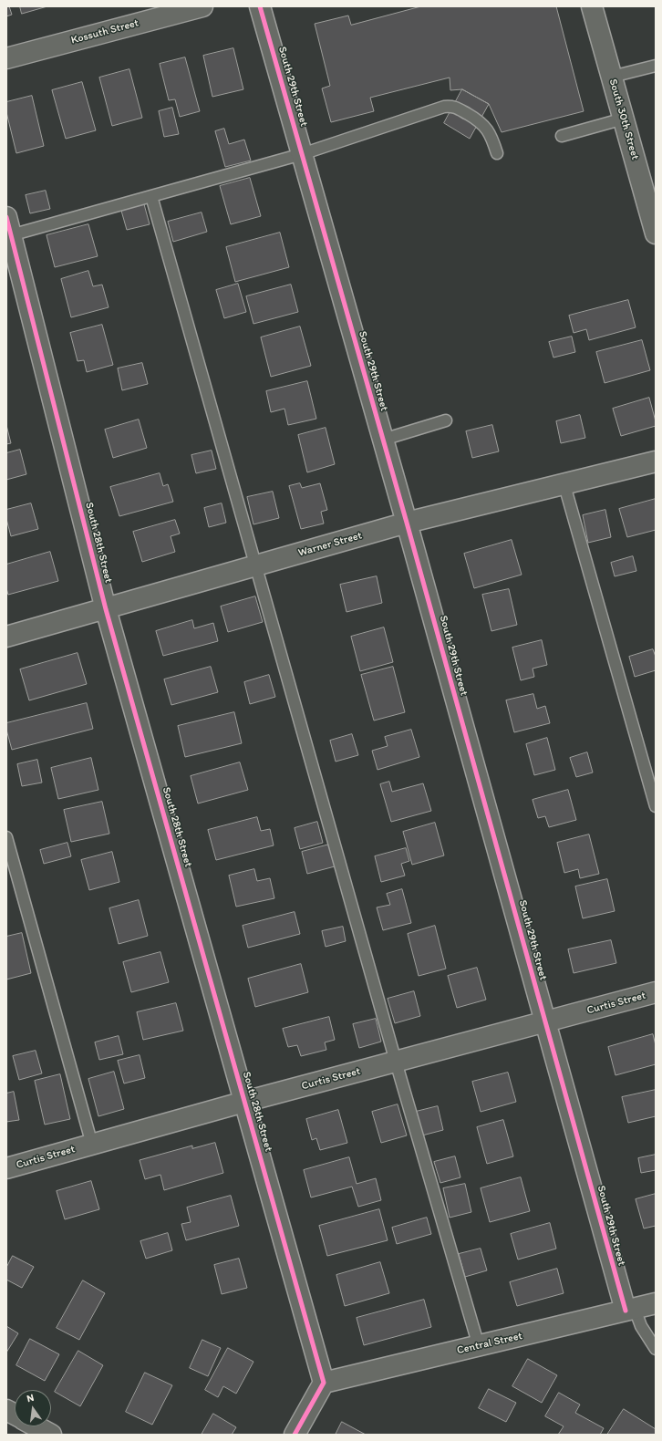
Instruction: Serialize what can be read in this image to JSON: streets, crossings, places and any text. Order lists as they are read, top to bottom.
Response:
{
  "streets": {
    "street": [
      "Kossuth Street",
      "South 29th Street",
      "South 30th Street",
      "South 28th Street",
      "Warner Street",
      "Curtis Street",
      "Central Street"
    ]
  },
  "crossings": [
    ["South 29th Street", "Warner Street"],
    ["South 29th Street", "Curtis Street"],
    ["South 29th Street", "Central Street"],
    ["South 28th Street", "Warner Street"],
    ["South 28th Street", "Curtis Street"],
    ["South 28th Street", "Central Street"]
  ],
  "north": "top"
}
